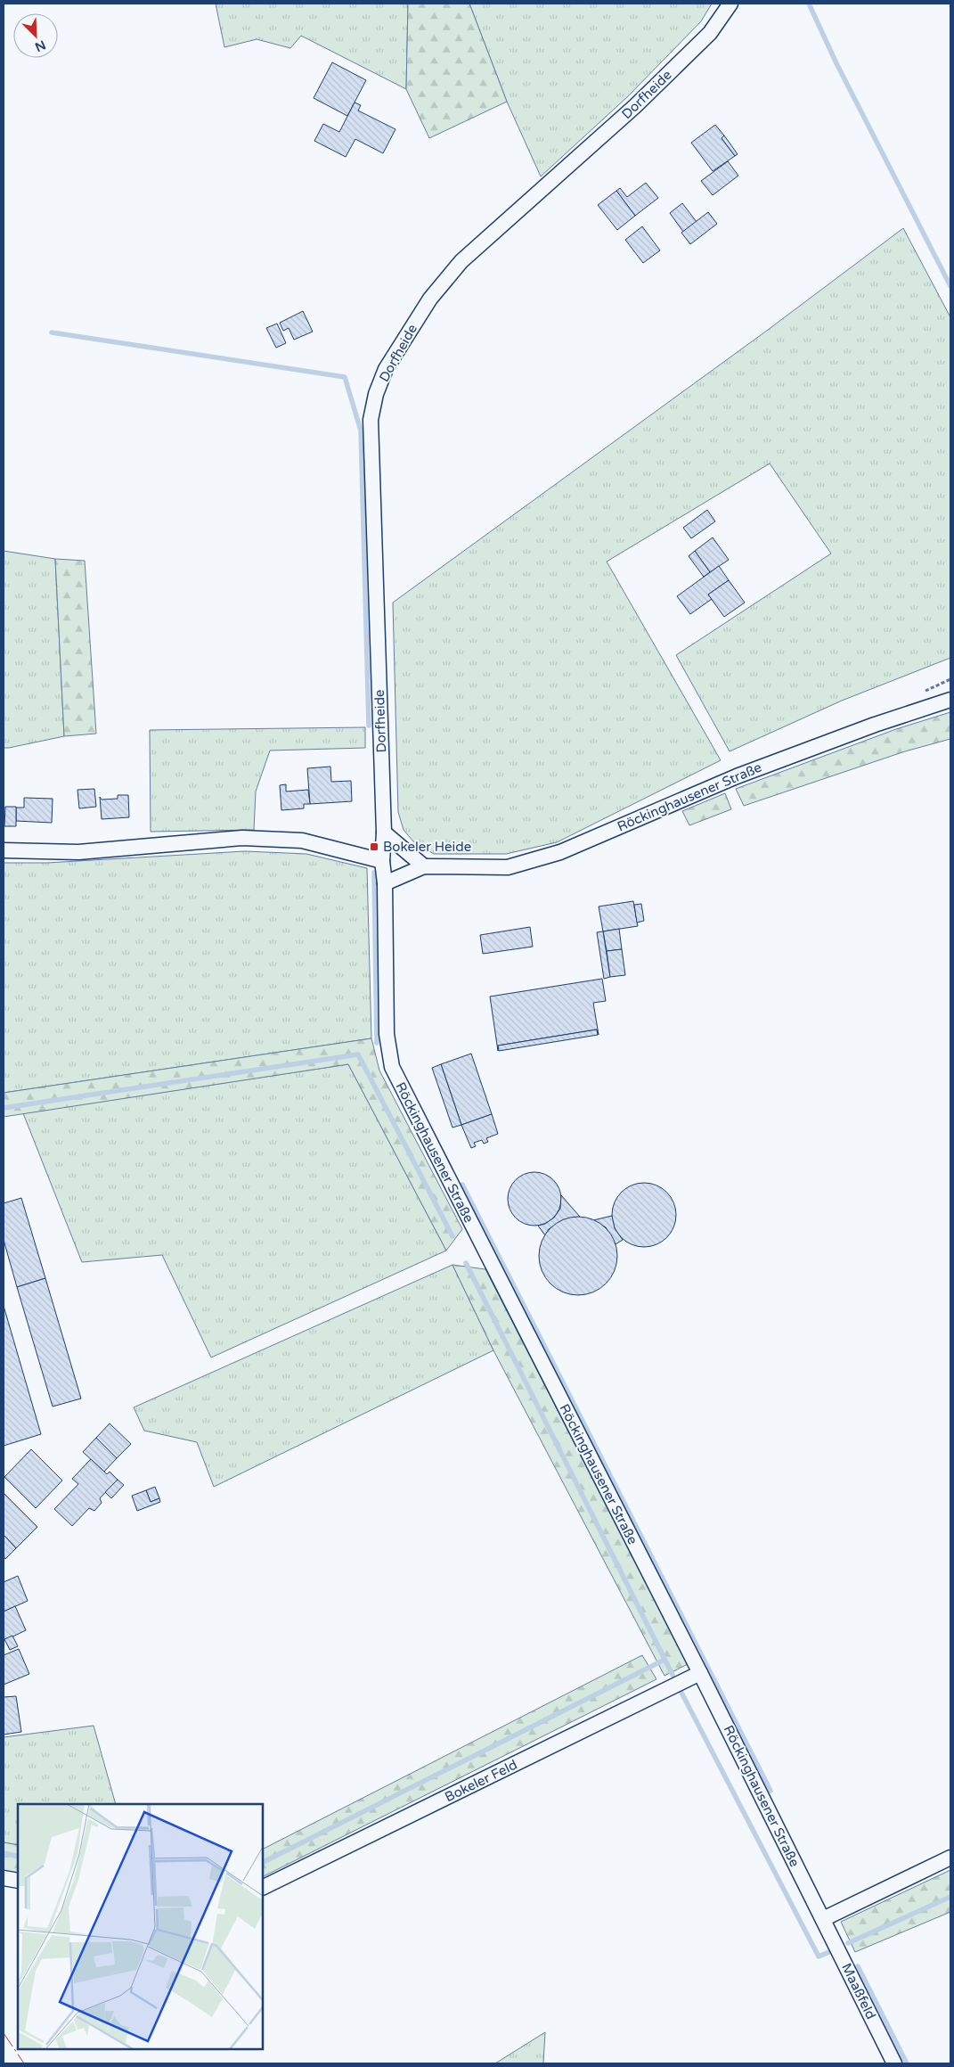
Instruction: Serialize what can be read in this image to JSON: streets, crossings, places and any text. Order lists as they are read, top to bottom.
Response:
{
  "streets": {
    "street": [
      "Dorfheide",
      "Röckinghausener Straße",
      "Bokeler Feld",
      "Maaßfeld"
    ]
  },
  "crossings": [
    ["Dorfheide", "Röckinghausener Straße"],
    ["Röckinghausener Straße", "Bokeler Feld"],
    ["Röckinghausener Straße", "Maaßfeld"]
  ],
  "places": {
    "transit": ["Bokeler Heide"]
  },
  "north": "bottom right"
}
